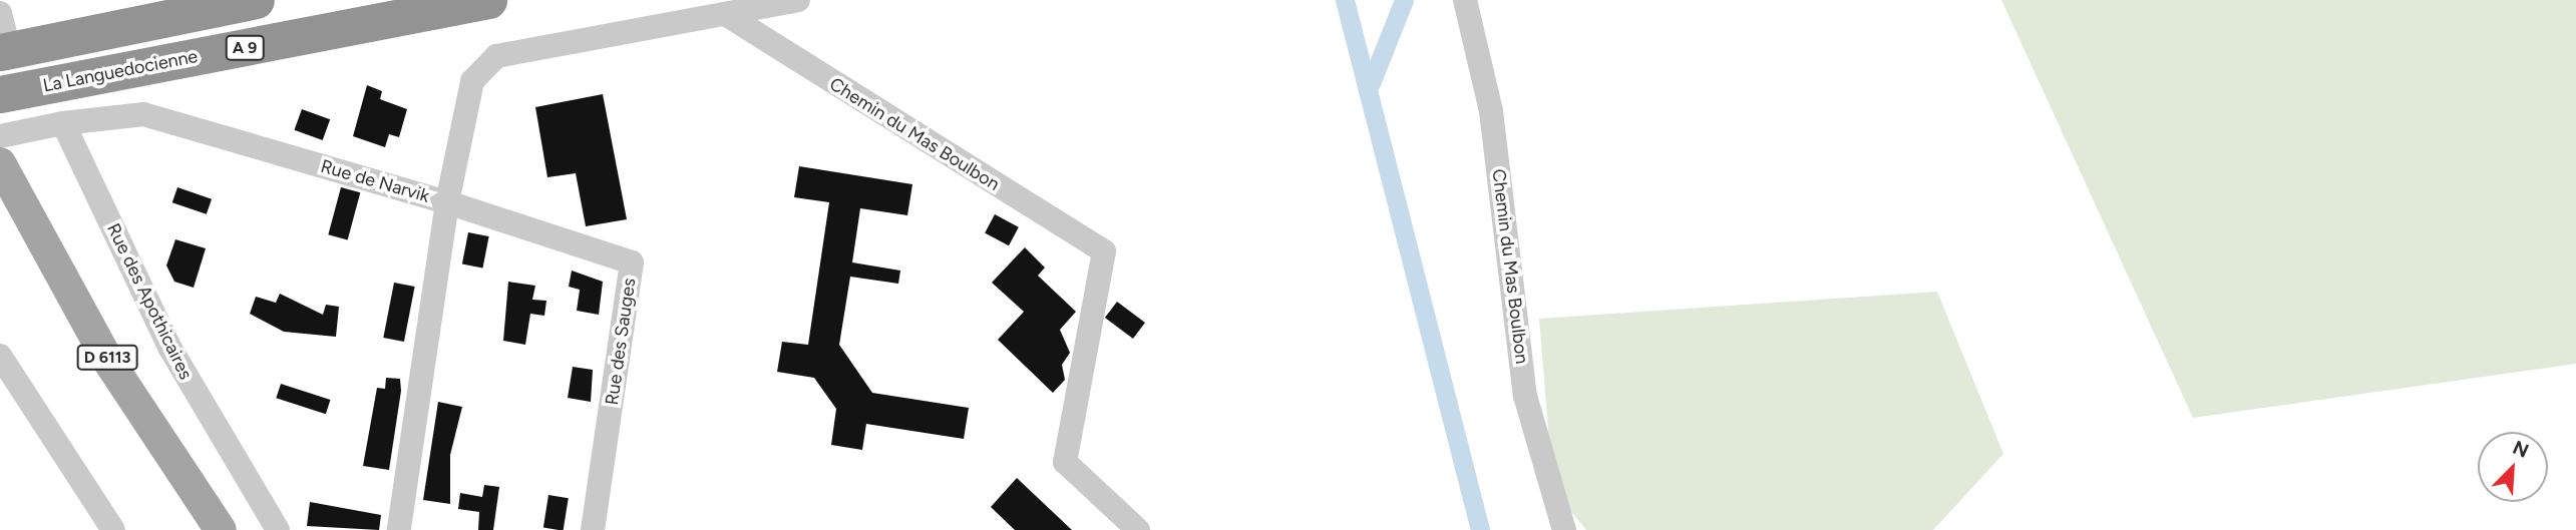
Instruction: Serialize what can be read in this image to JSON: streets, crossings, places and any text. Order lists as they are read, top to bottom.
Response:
{
  "streets": {
    "highway": ["A 9", "La Languedocienne"],
    "main road": ["D 6113"],
    "street": [
      "Chemin du Mas Boulbon",
      "Rue de Narvik",
      "Rue des Apothicaires",
      "Rue des Sauges"
    ]
  },
  "crossings": [
    ["Rue de Narvik", "Rue des Apothicaires"],
    ["Rue de Narvik", "Rue des Sauges"]
  ],
  "north": "top right"
}
